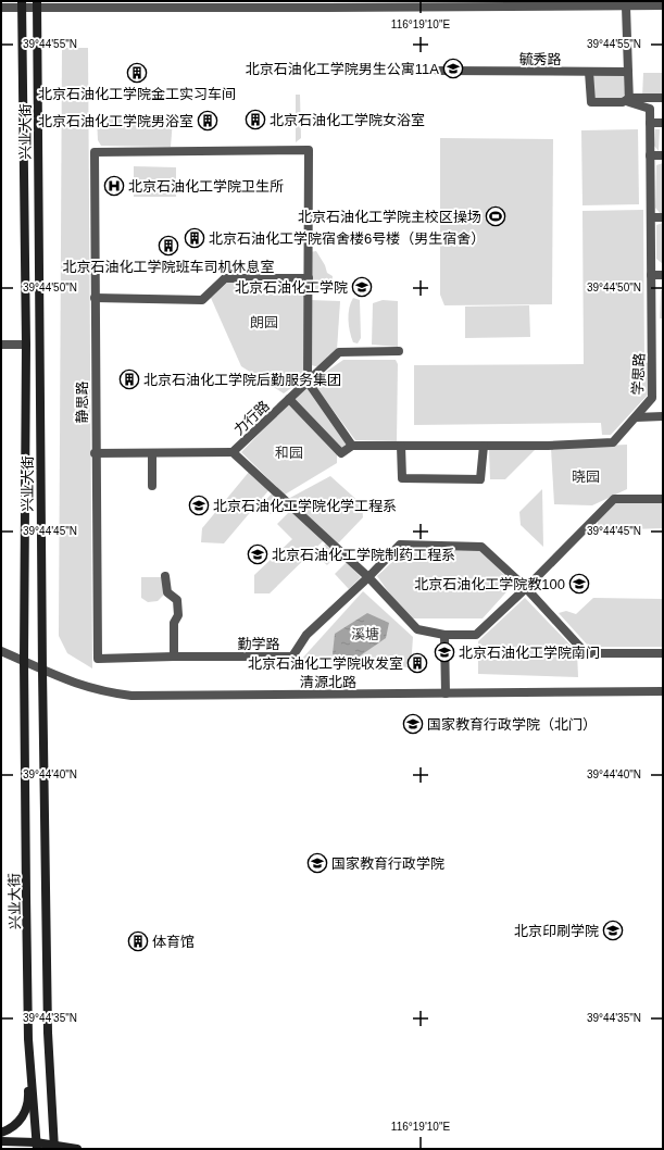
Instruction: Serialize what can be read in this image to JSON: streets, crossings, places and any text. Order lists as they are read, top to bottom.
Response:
{
  "streets": {
    "main road": ["兴业大街"],
    "street": [
      "毓秀路",
      "学思路",
      "静思路",
      "力行路",
      "勤学路",
      "清源北路"
    ]
  },
  "crossings": [
    ["兴业大街", "清源北路"],
    ["学思路", "力行路"],
    ["静思路", "勤学路"],
    ["力行路", "勤学路"]
  ],
  "parks": [
    "朗园",
    "和园",
    "晓园",
    "溪塘"
  ],
  "places": {
    "school or university": [
      "北京石油化工学院男生公寓11A",
      "北京石油化工学院",
      "北京石油化工学院化学工程系",
      "北京石油化工学院制药工程系",
      "北京石油化工学院教100",
      "北京石油化工学院南门",
      "国家教育行政学院（北门）",
      "国家教育行政学院",
      "北京印刷学院"
    ],
    "building": [
      "北京石油化工学院金工实习车间",
      "北京石油化工学院女浴室",
      "北京石油化工学院男浴室",
      "北京石油化工学院宿舍楼6号楼（男生宿舍）",
      "北京石油化工学院班车司机休息室",
      "北京石油化工学院后勤服务集团",
      "北京石油化工学院收发室",
      "体育馆"
    ],
    "hospital": ["北京石油化工学院卫生所"],
    "sports": ["北京石油化工学院主校区操场"]
  },
  "coordinates": [
    "116°19'10\"E",
    "39°44'55\"N",
    "39°44'50\"N",
    "39°44'45\"N",
    "39°44'40\"N",
    "39°44'35\"N"
  ]
}
